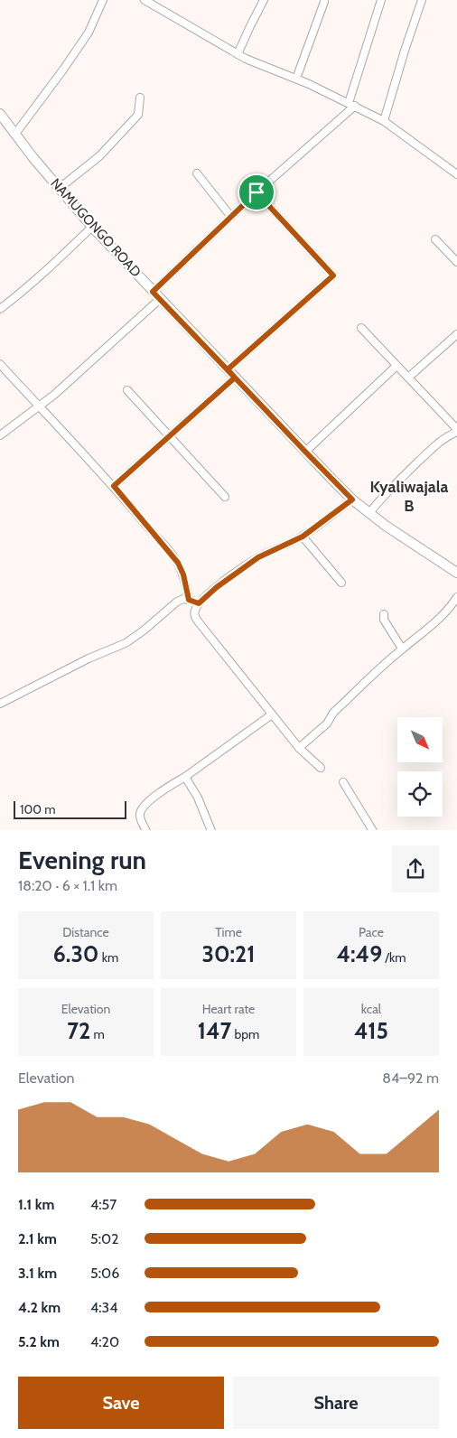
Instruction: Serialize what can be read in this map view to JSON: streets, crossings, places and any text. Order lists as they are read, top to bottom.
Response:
{
  "streets": {
    "main road": ["NAMUGONGO ROAD"]
  },
  "districts": ["Kyaliwajala B"],
  "scale_bar": "100 m",
  "north": "bottom right",
  "page": {
    "scale": "100 m",
    "heading": ["Evening run", "18:20 · 6 × 1.1 km"],
    "stats": [
      ["Distance", "6.30 km"],
      ["Time", "30:21"],
      ["Pace", "4:49 /km"],
      ["Elevation", "72 m"],
      ["Heart rate", "147 bpm"],
      ["kcal", "415"]
    ],
    "chart": ["Elevation", "84–92 m"],
    "list": [
      {
        "name": "1.1 km",
        "note": "4:57"
      },
      {
        "name": "2.1 km",
        "note": "5:02"
      },
      {
        "name": "3.1 km",
        "note": "5:06"
      },
      {
        "name": "4.2 km",
        "note": "4:34"
      },
      {
        "name": "5.2 km",
        "note": "4:20"
      }
    ],
    "buttons": ["Save", "Share"]
  }
}
